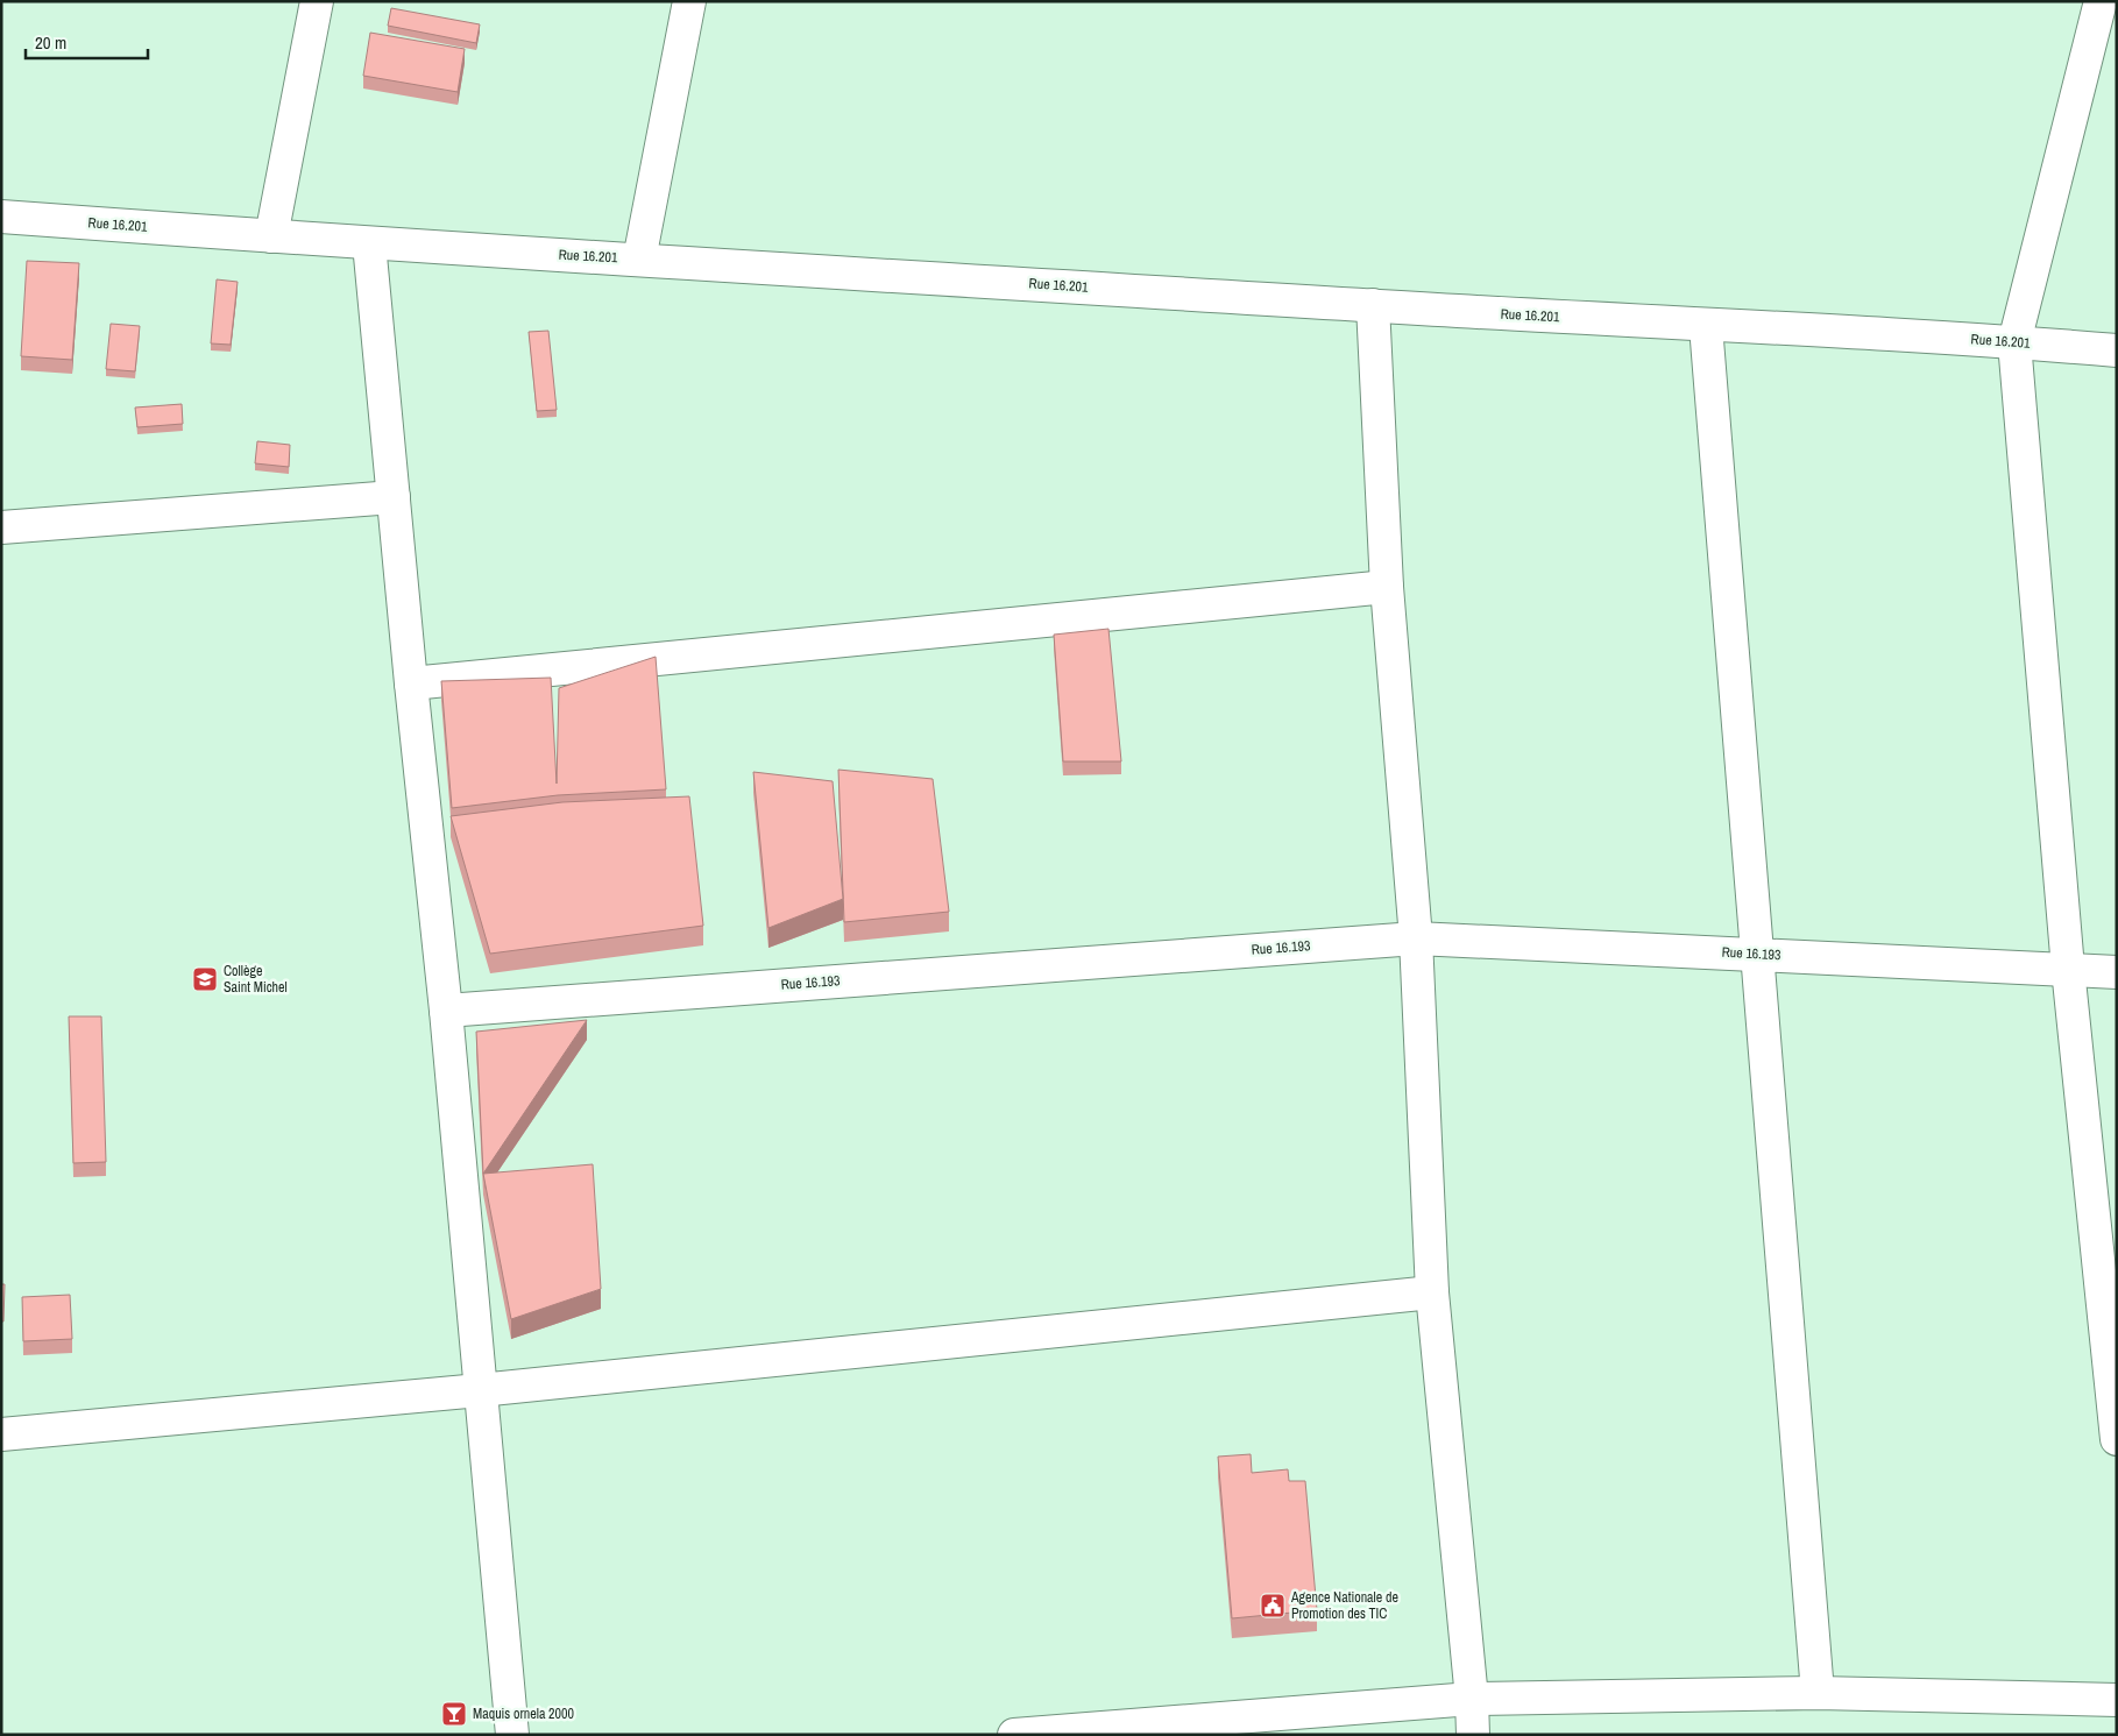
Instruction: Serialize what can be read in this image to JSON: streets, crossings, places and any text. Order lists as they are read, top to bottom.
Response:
{
  "streets": {
    "street": ["Rue 16.201", "Rue 16.193"]
  },
  "places": {
    "school or university": ["Collège Saint Michel"],
    "public building": ["Agence Nationale de Promotion des TIC"],
    "bar": ["Maquis ornela 2000"]
  },
  "scale_bar": "20 m"
}
